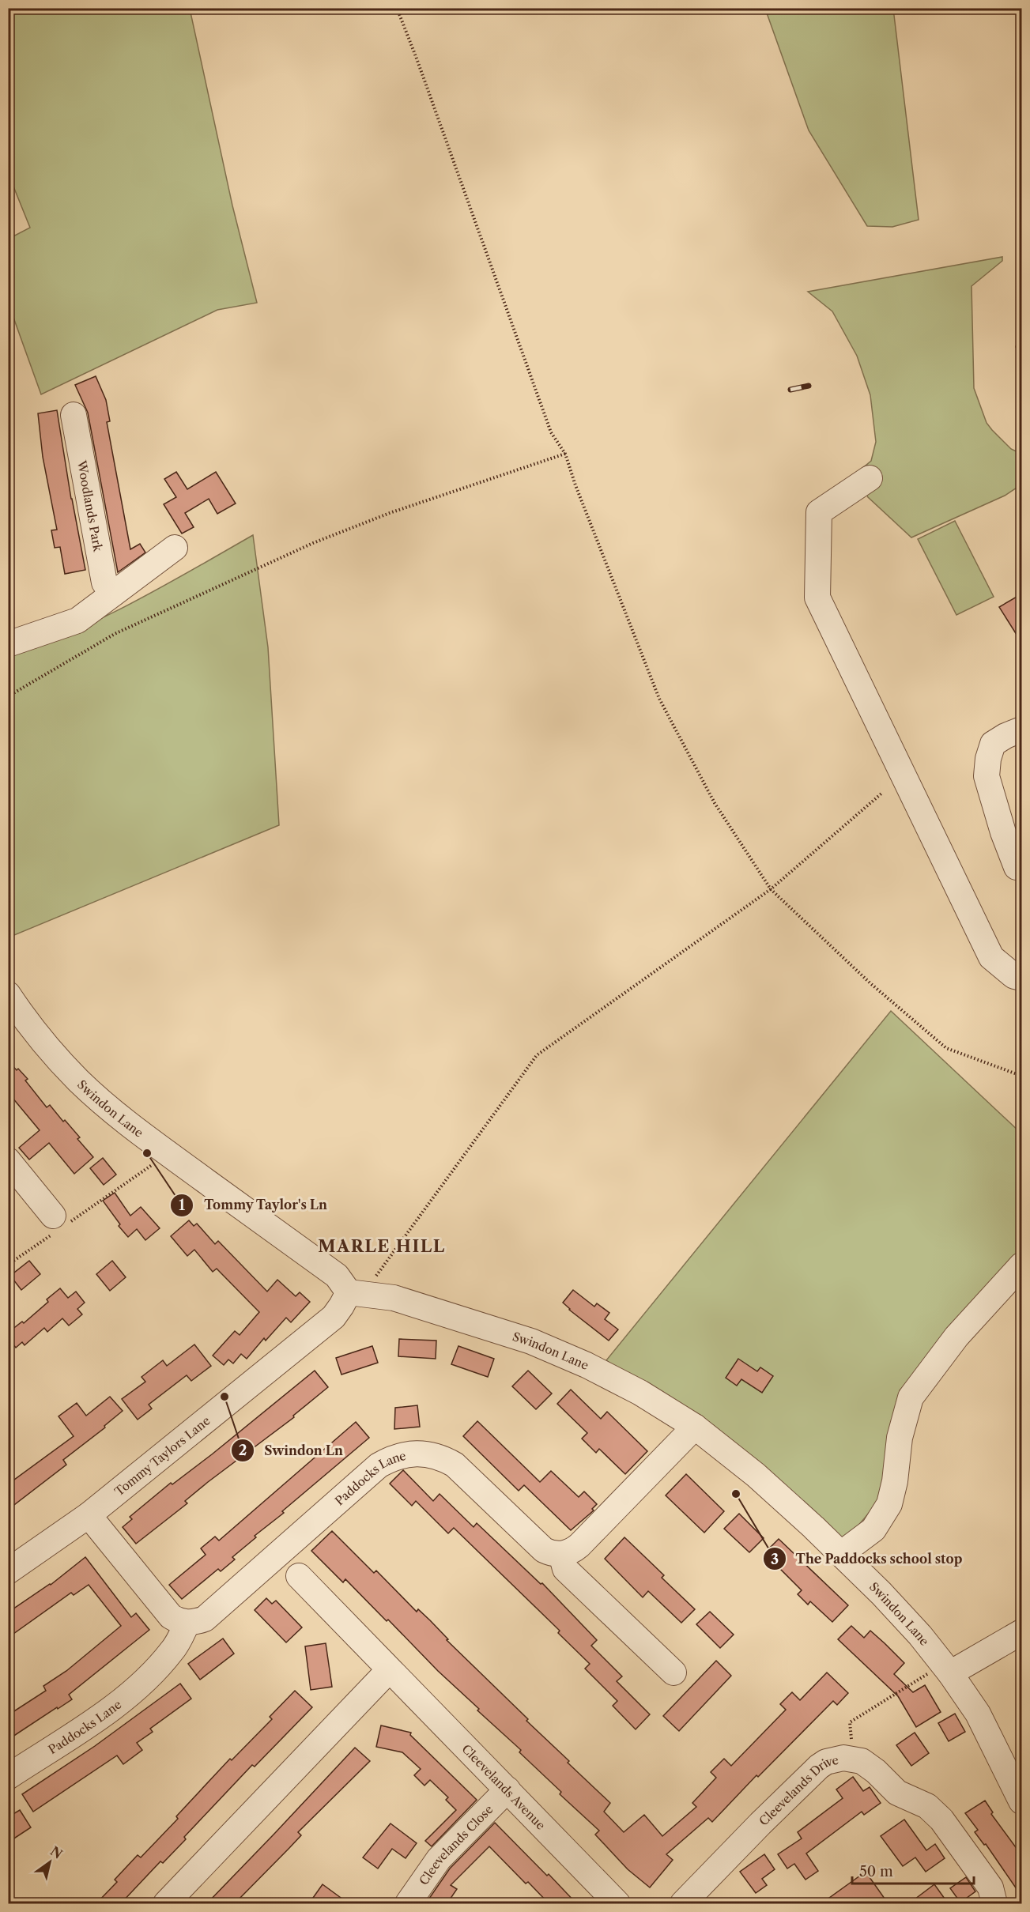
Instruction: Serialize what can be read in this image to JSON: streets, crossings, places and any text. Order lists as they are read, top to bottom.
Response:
{
  "streets": {
    "street": [
      "Woodlands Park",
      "Swindon Lane",
      "Tommy Taylors Lane",
      "Paddocks Lane",
      "Cleevelands Avenue",
      "Cleevelands Drive",
      "Cleevelands Close"
    ]
  },
  "crossings": [
    ["Swindon Lane", "Tommy Taylors Lane"],
    ["Cleevelands Avenue", "Cleevelands Close"]
  ],
  "districts": ["MARLE HILL"],
  "places": ["Tommy Taylor's Ln", "Swindon Ln", "The Paddocks school stop"],
  "scale_bar": "50 m",
  "north": "top right"
}
